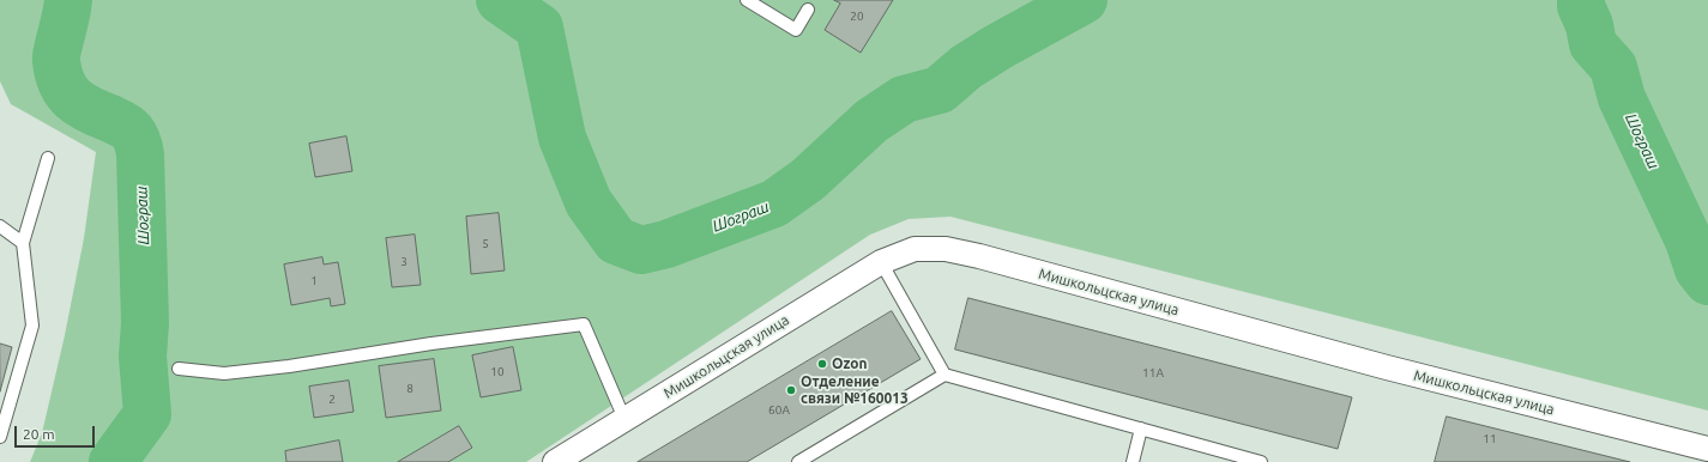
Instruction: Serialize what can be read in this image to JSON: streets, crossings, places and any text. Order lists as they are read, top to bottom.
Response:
{
  "streets": {
    "street": ["Мишкольцская улица"]
  },
  "water": ["Шограш"],
  "places": ["Ozon", "Отделение связи №160013"],
  "house_numbers": [
    "20",
    "5",
    "3",
    "1",
    "10",
    "11А",
    "8",
    "2",
    "60А",
    "11"
  ],
  "scale_bar": "20 m"
}
